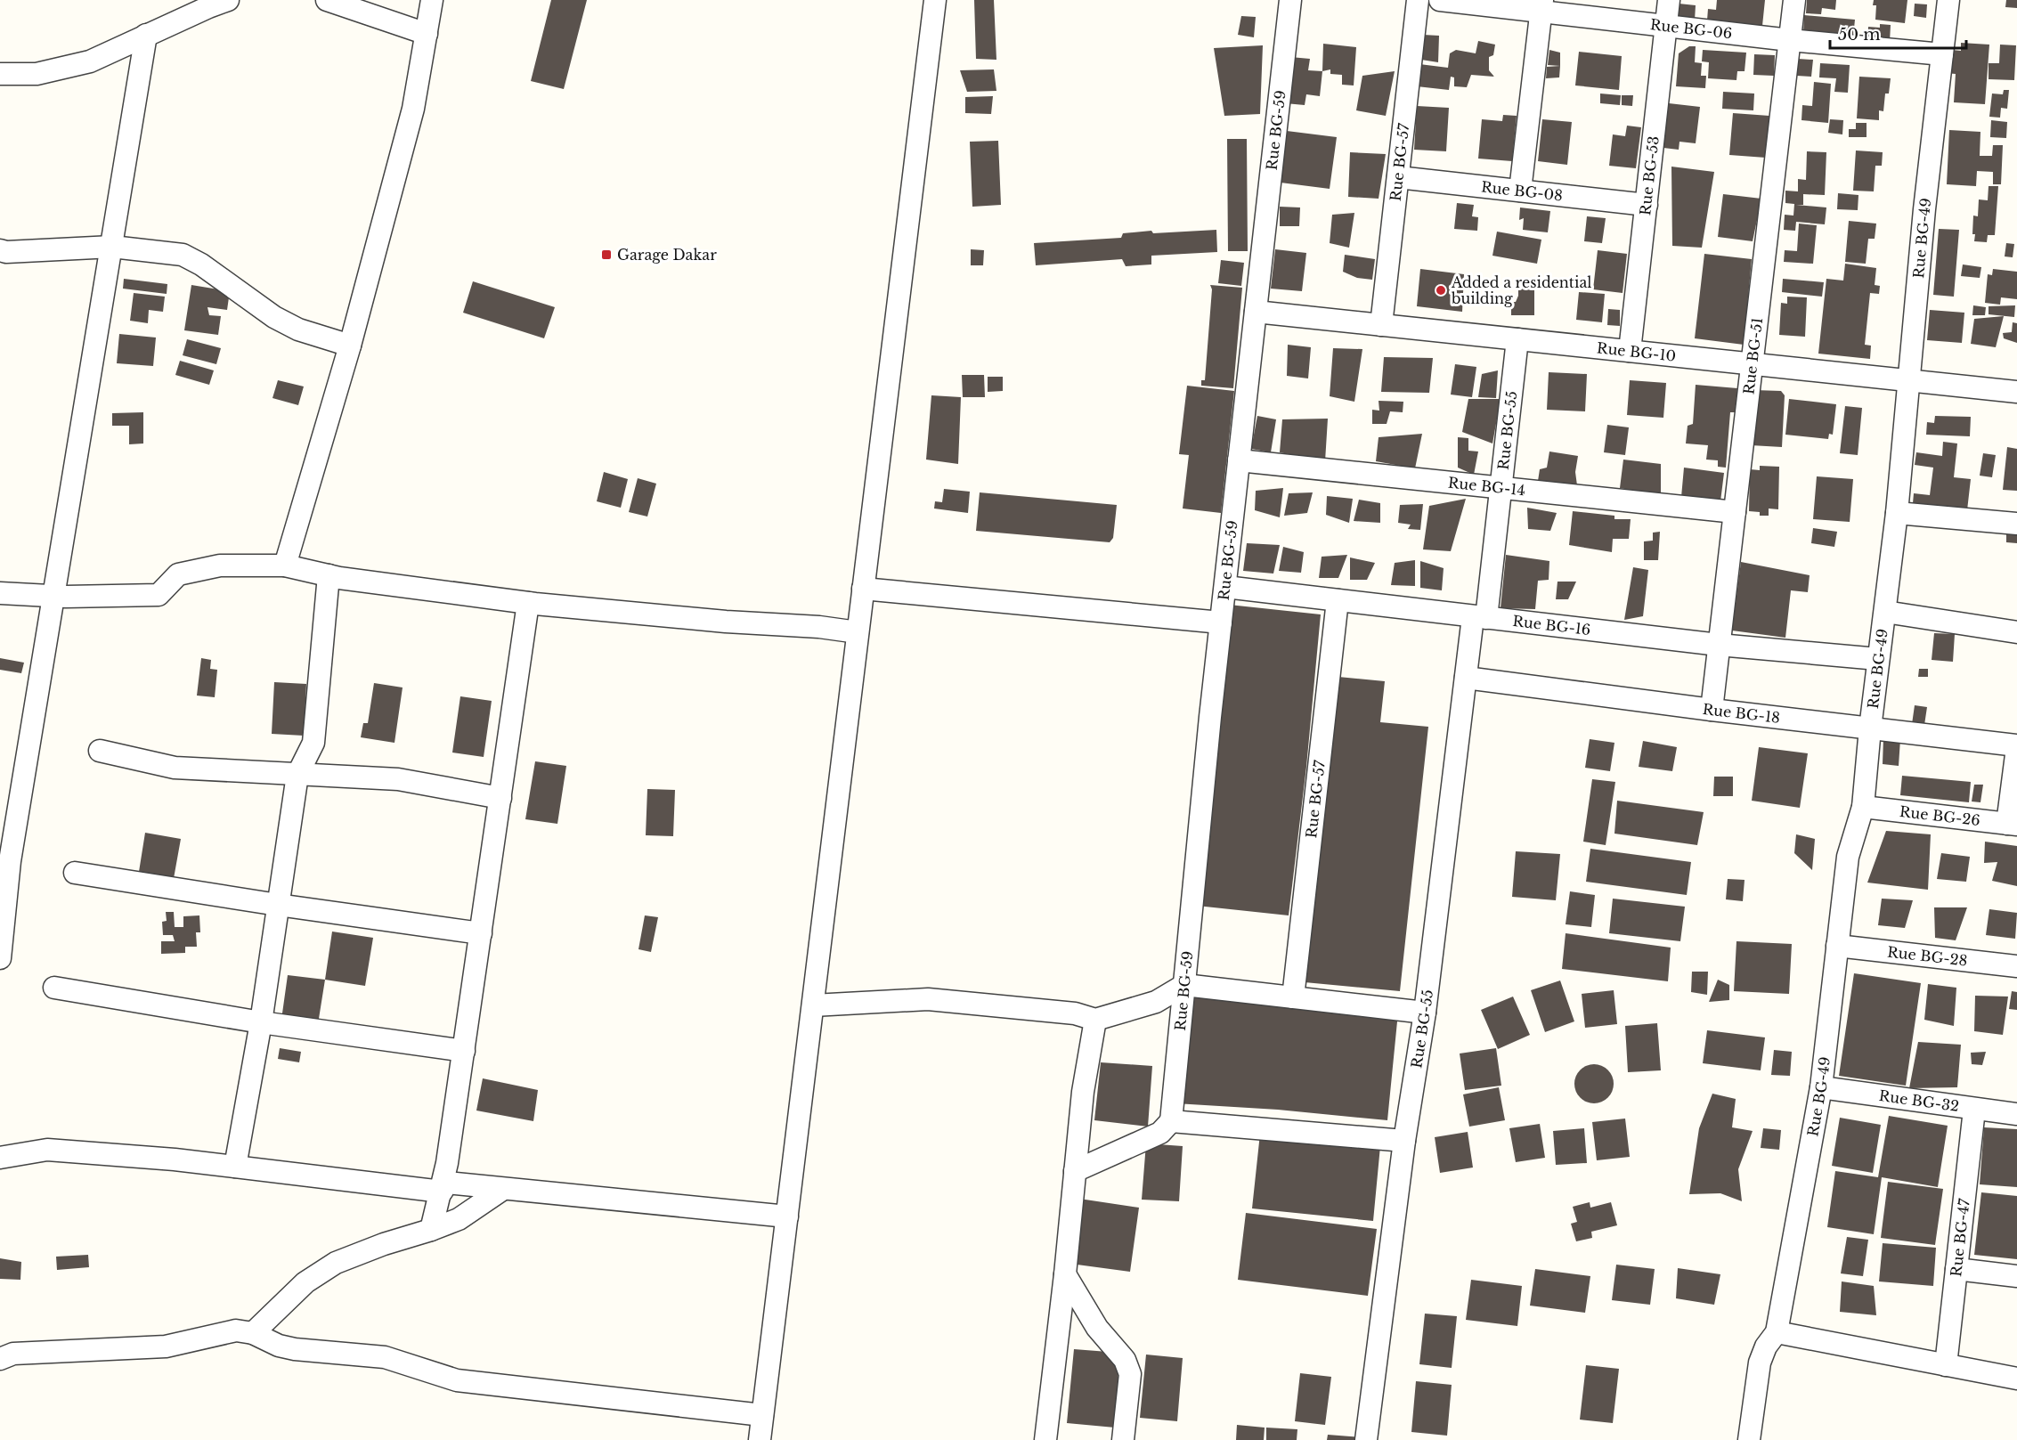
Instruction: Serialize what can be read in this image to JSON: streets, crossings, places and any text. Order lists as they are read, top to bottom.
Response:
{
  "streets": {
    "street": [
      "Rue BG-06",
      "Rue BG-59",
      "Rue BG-57",
      "Rue BG-53",
      "Rue BG-08",
      "Rue BG-49",
      "Rue BG-10",
      "Rue BG-51",
      "Rue BG-55",
      "Rue BG-14",
      "Rue BG-16",
      "Rue BG-18",
      "Rue BG-26",
      "Rue BG-28",
      "Rue BG-32",
      "Rue BG-47"
    ]
  },
  "crossings": [
    ["Rue BG-06", "Rue BG-53"],
    ["Rue BG-06", "Rue BG-49"],
    ["Rue BG-06", "Rue BG-51"],
    ["Rue BG-59", "Rue BG-10"],
    ["Rue BG-59", "Rue BG-14"],
    ["Rue BG-59", "Rue BG-16"],
    ["Rue BG-57", "Rue BG-08"],
    ["Rue BG-57", "Rue BG-10"],
    ["Rue BG-57", "Rue BG-16"],
    ["Rue BG-53", "Rue BG-08"],
    ["Rue BG-53", "Rue BG-10"],
    ["Rue BG-49", "Rue BG-10"],
    ["Rue BG-49", "Rue BG-16"],
    ["Rue BG-49", "Rue BG-18"],
    ["Rue BG-49", "Rue BG-26"],
    ["Rue BG-49", "Rue BG-28"],
    ["Rue BG-49", "Rue BG-32"],
    ["Rue BG-10", "Rue BG-51"],
    ["Rue BG-10", "Rue BG-55"],
    ["Rue BG-51", "Rue BG-14"],
    ["Rue BG-51", "Rue BG-16"],
    ["Rue BG-51", "Rue BG-18"],
    ["Rue BG-55", "Rue BG-14"],
    ["Rue BG-55", "Rue BG-16"],
    ["Rue BG-55", "Rue BG-18"],
    ["Rue BG-32", "Rue BG-47"]
  ],
  "places": {
    "transit": ["Garage Dakar"],
    "other": ["Added a residential building"]
  },
  "scale_bar": "50 m"
}
